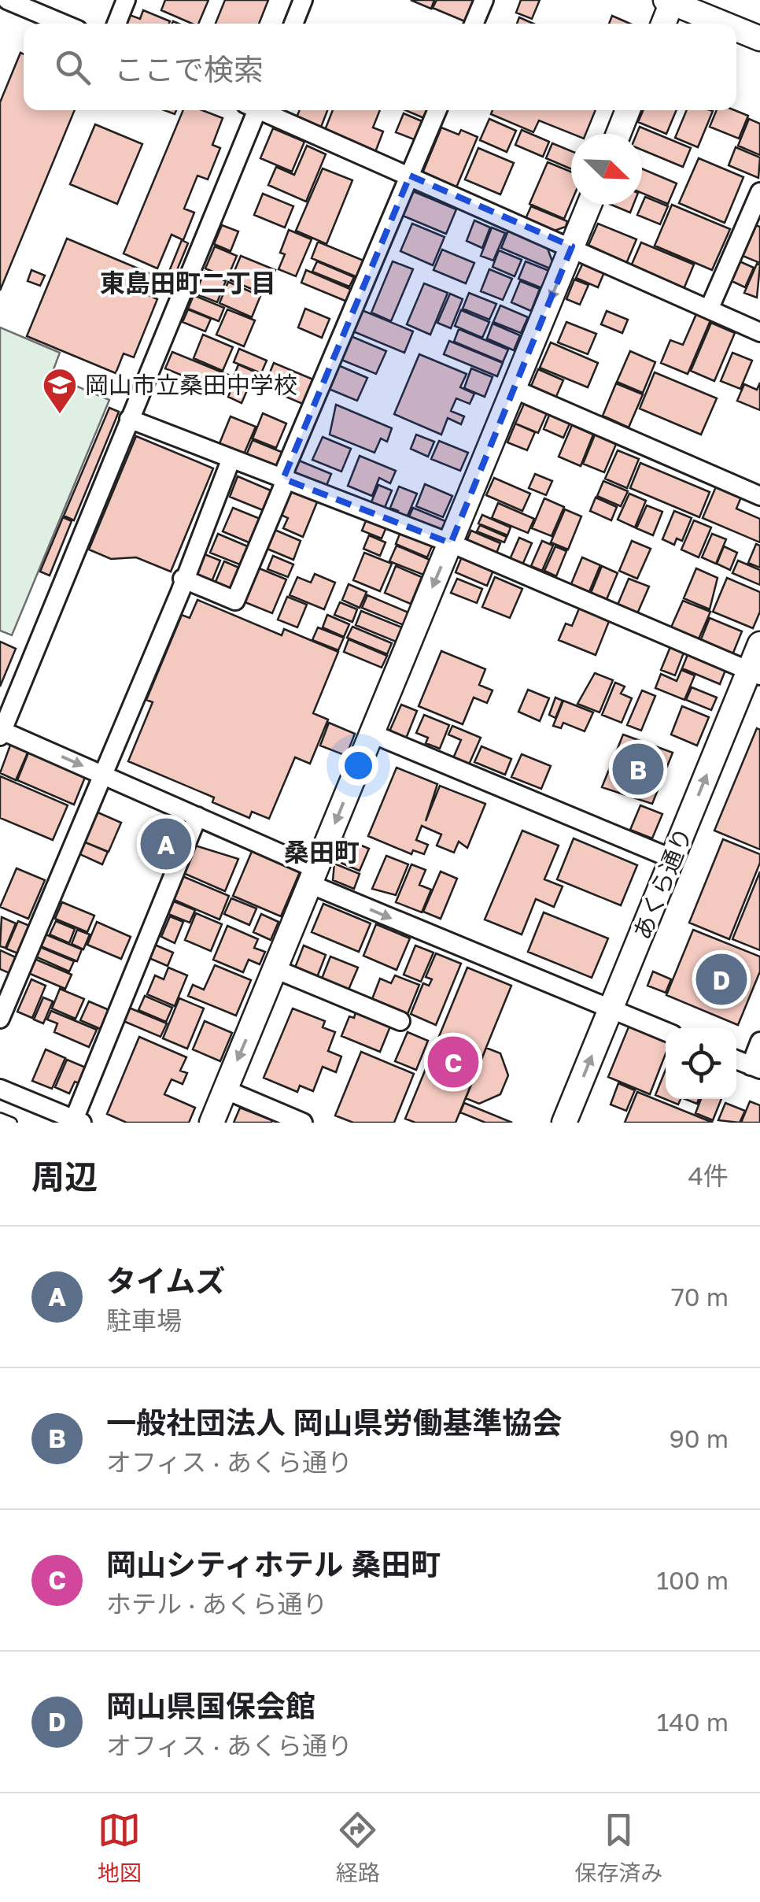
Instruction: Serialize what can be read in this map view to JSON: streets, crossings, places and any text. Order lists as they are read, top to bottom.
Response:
{
  "streets": {
    "street": ["あくら通り"]
  },
  "one_way": ["あくら通り"],
  "districts": ["東島田町二丁目", "桑田町"],
  "places": {
    "school or university": ["岡山市立桑田中学校"]
  },
  "north": "bottom right",
  "page": {
    "search": "ここで検索",
    "pins": [
      "B",
      "A",
      "D",
      "C"
    ],
    "heading": ["周辺", "4件"],
    "list": [
      {
        "mark": "A",
        "name": "タイムズ",
        "note": "駐車場",
        "value": "70 m"
      },
      {
        "mark": "B",
        "name": "一般社団法人 岡山県労働基準協会",
        "note": "オフィス · あくら通り",
        "value": "90 m"
      },
      {
        "mark": "C",
        "name": "岡山シティホテル 桑田町",
        "note": "ホテル · あくら通り",
        "value": "100 m"
      },
      {
        "mark": "D",
        "name": "岡山県国保会館",
        "note": "オフィス · あくら通り",
        "value": "140 m"
      }
    ],
    "nav": ["地図", "経路", "保存済み"]
  }
}
